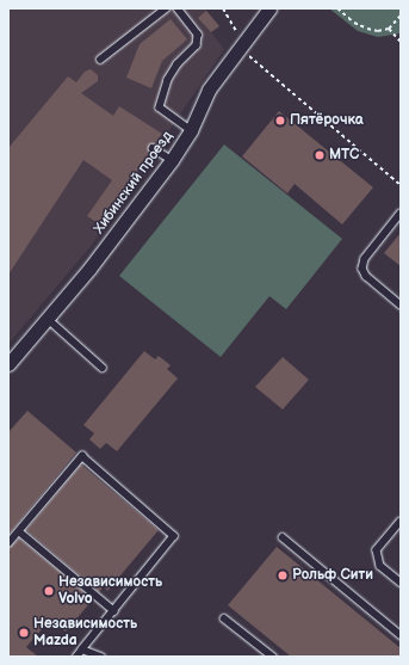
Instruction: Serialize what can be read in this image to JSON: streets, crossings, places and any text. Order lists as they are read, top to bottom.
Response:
{
  "streets": {
    "street": ["Хибинский проезд"]
  },
  "places": [
    "Пятёрочка",
    "МТС",
    "Рольф Сити",
    "Независимость Volvo",
    "Независимость Mazda"
  ]
}
